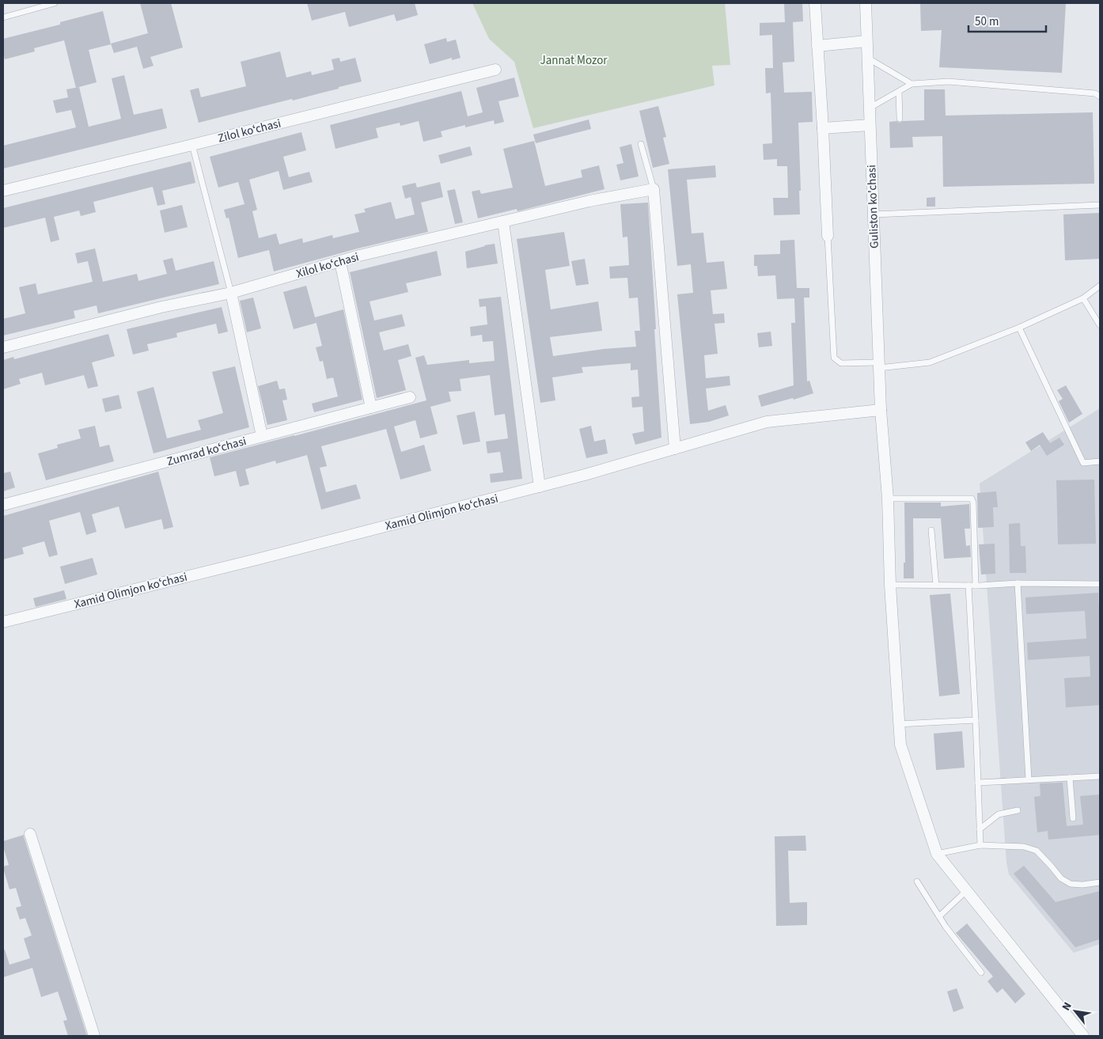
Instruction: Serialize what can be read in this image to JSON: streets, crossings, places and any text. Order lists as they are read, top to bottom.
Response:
{
  "streets": {
    "street": [
      "Zilol koʻchasi",
      "Guliston ko'chasi",
      "Xilol koʻchasi",
      "Zumrad koʻchasi",
      "Xamid Olimjon koʻchasi"
    ]
  },
  "crossings": [
    ["Guliston ko'chasi", "Xamid Olimjon koʻchasi"]
  ],
  "parks": ["Jannat Mozor"],
  "scale_bar": "50 m",
  "north": "top left"
}
